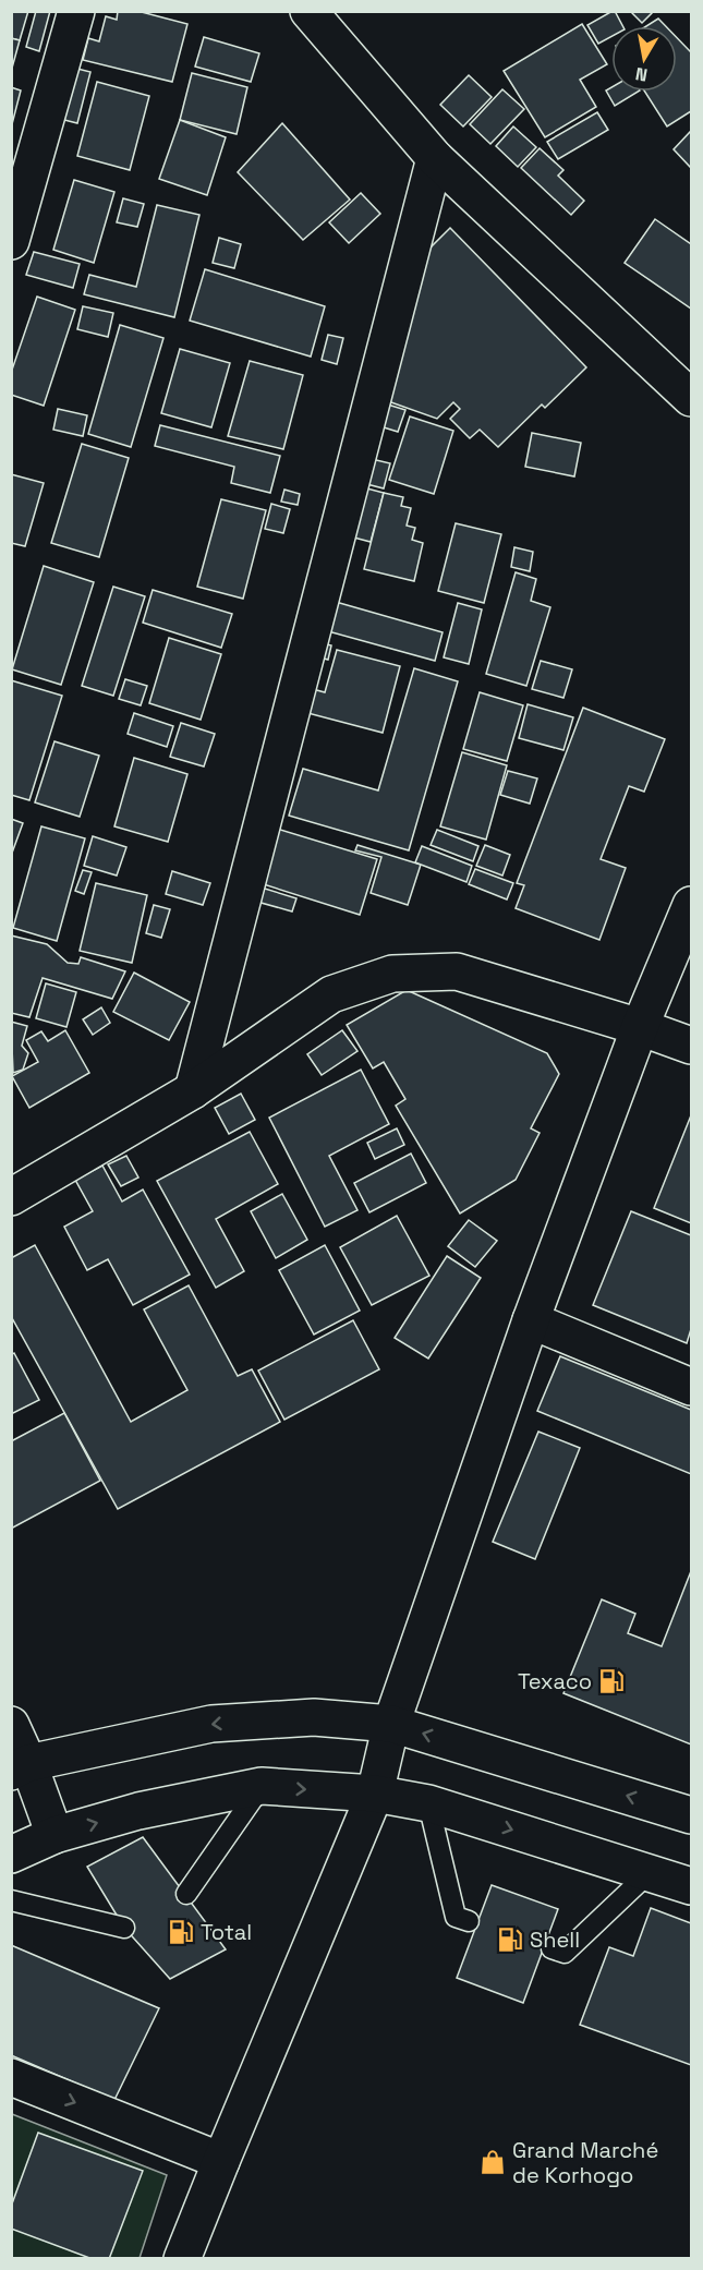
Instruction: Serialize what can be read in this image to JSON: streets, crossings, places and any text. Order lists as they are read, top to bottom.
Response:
{
  "places": {
    "fuel station": ["Texaco", "Total", "Shell"],
    "shop": ["Grand Marché de Korhogo"]
  },
  "north": "bottom"
}
